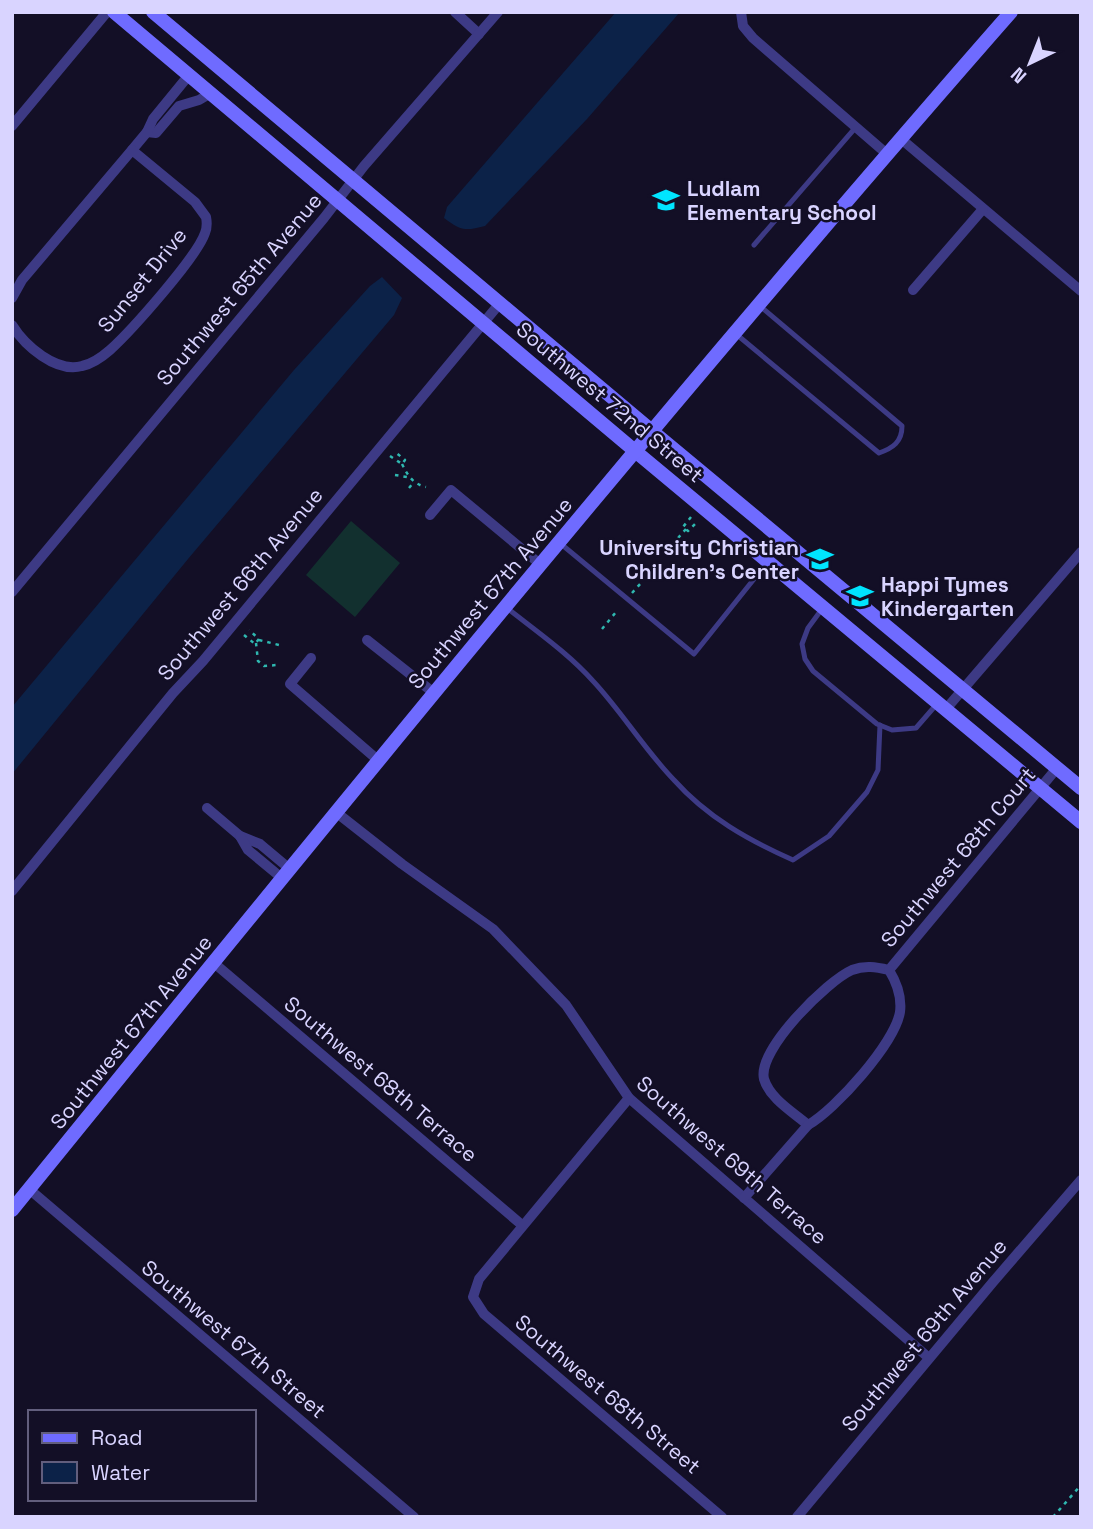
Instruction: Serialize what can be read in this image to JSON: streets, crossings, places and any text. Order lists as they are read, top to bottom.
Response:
{
  "streets": {
    "main road": ["Southwest 72nd Street", "Southwest 67th Avenue"],
    "street": [
      "Sunset Drive",
      "Southwest 65th Avenue",
      "Southwest 66th Avenue",
      "Southwest 68th Court",
      "Southwest 68th Terrace",
      "Southwest 69th Terrace",
      "Southwest 69th Avenue",
      "Southwest 67th Street",
      "Southwest 68th Street"
    ]
  },
  "crossings": [
    ["Southwest 65th Avenue", "Southwest 72nd Street"],
    ["Southwest 72nd Street", "Southwest 66th Avenue"],
    ["Southwest 72nd Street", "Southwest 67th Avenue"],
    ["Southwest 72nd Street", "Southwest 68th Court"],
    ["Southwest 67th Avenue", "Southwest 68th Terrace"],
    ["Southwest 67th Avenue", "Southwest 69th Terrace"],
    ["Southwest 67th Avenue", "Southwest 67th Street"],
    ["Southwest 68th Court", "Southwest 69th Terrace"],
    ["Southwest 68th Terrace", "Southwest 68th Street"],
    ["Southwest 69th Terrace", "Southwest 69th Avenue"]
  ],
  "places": {
    "school or university": ["Ludlam Elementary School", "University Christian Children's Center", "Happi Tymes Kindergarten"]
  },
  "legend": ["Road", "Water"],
  "north": "bottom left"
}
